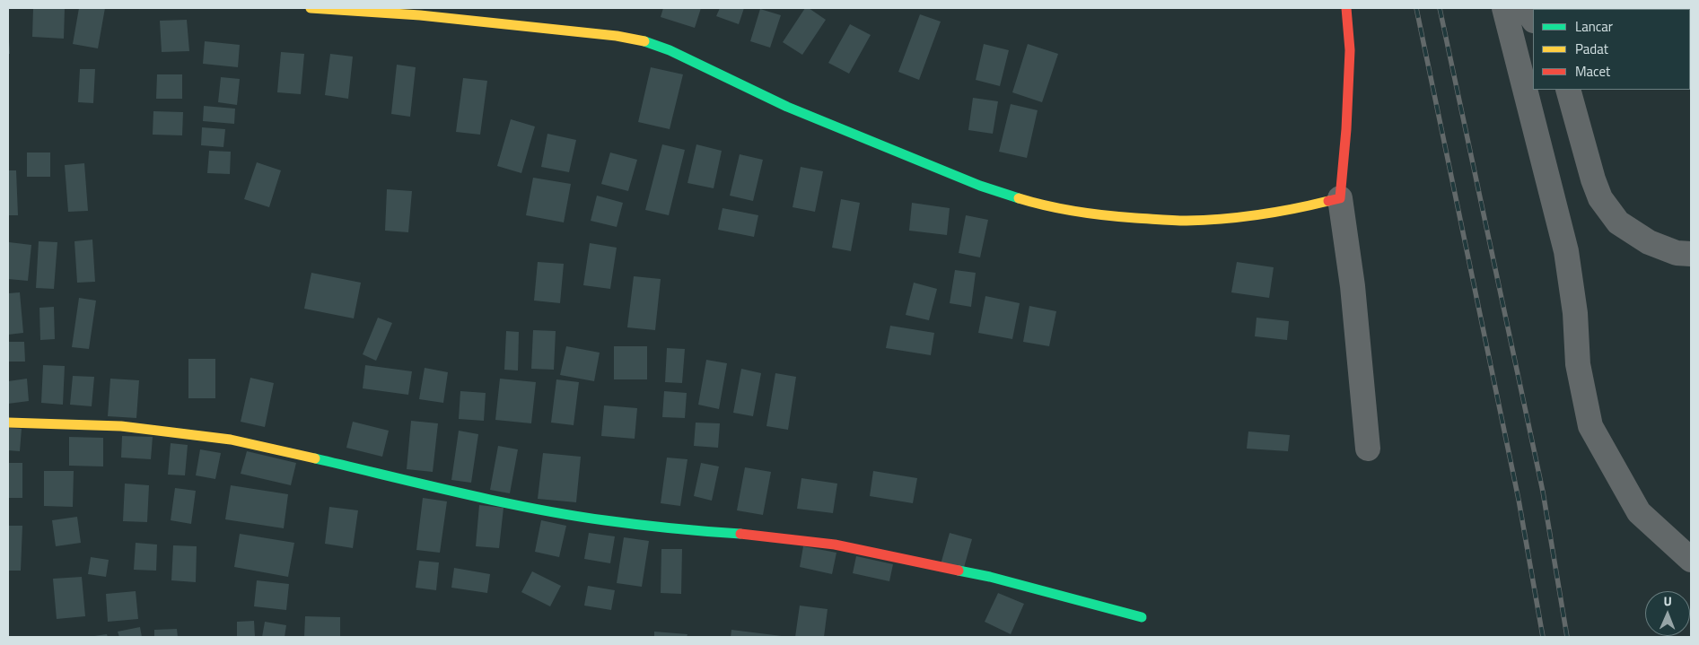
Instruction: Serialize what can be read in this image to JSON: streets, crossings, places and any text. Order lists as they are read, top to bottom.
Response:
{
  "legend": ["Lancar", "Padat", "Macet"],
  "north": "top"
}
